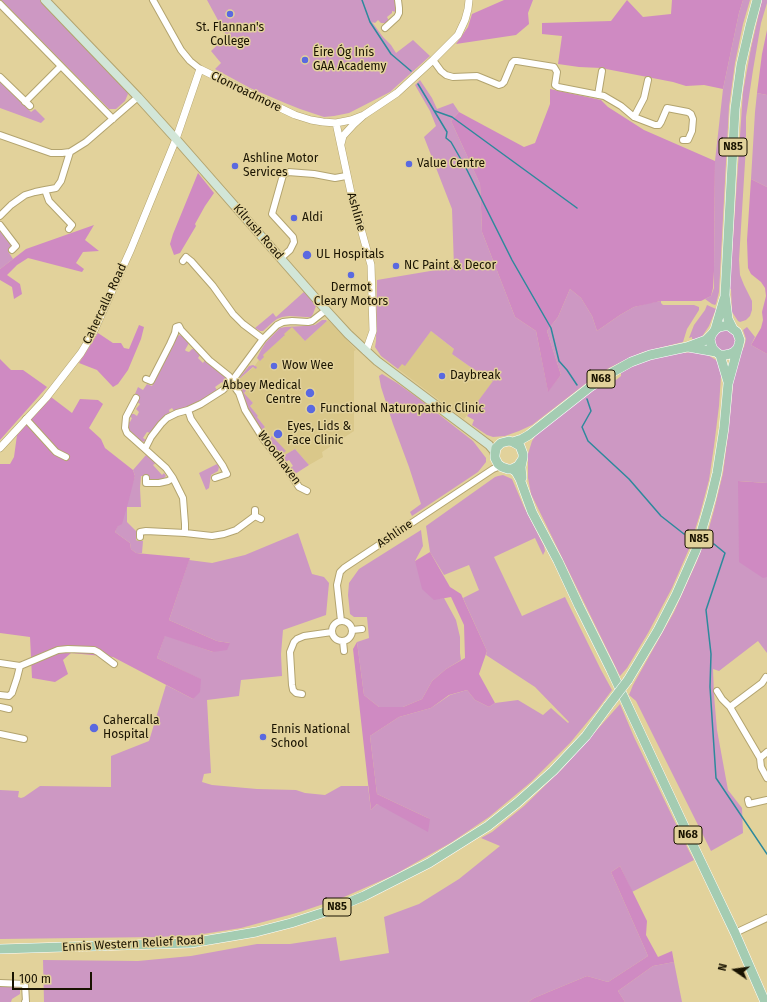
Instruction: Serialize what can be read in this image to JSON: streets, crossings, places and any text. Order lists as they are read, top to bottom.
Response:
{
  "streets": {
    "main road": [
      "N85",
      "Kilrush Road",
      "N68",
      "Ennis Western Relief Road"
    ],
    "street": [
      "Clonroadmore",
      "Ashline",
      "Cahercalla Road",
      "Woodhaven"
    ]
  },
  "crossings": [
    ["Clonroadmore", "Ashline"],
    ["Clonroadmore", "Kilrush Road"],
    ["Clonroadmore", "Cahercalla Road"],
    ["N85", "N68"],
    ["N85", "Ennis Western Relief Road"],
    ["Ashline", "Kilrush Road"],
    ["Ashline", "N68"],
    ["Kilrush Road", "Cahercalla Road"],
    ["Kilrush Road", "N68"],
    ["N68", "Ennis Western Relief Road"]
  ],
  "places": [
    "St. Flannan's College",
    "Éire Óg Inís GAA Academy",
    "Value Centre",
    "Ashline Motor Services",
    "Aldi",
    "UL Hospitals",
    "NC Paint & Decor",
    "Dermot Cleary Motors",
    "Wow Wee",
    "Daybreak",
    "Abbey Medical Centre",
    "Functional Naturopathic Clinic",
    "Eyes, Lids & Face Clinic",
    "Cahercalla Hospital",
    "Ennis National School"
  ],
  "scale_bar": "100 m",
  "north": "left"
}
